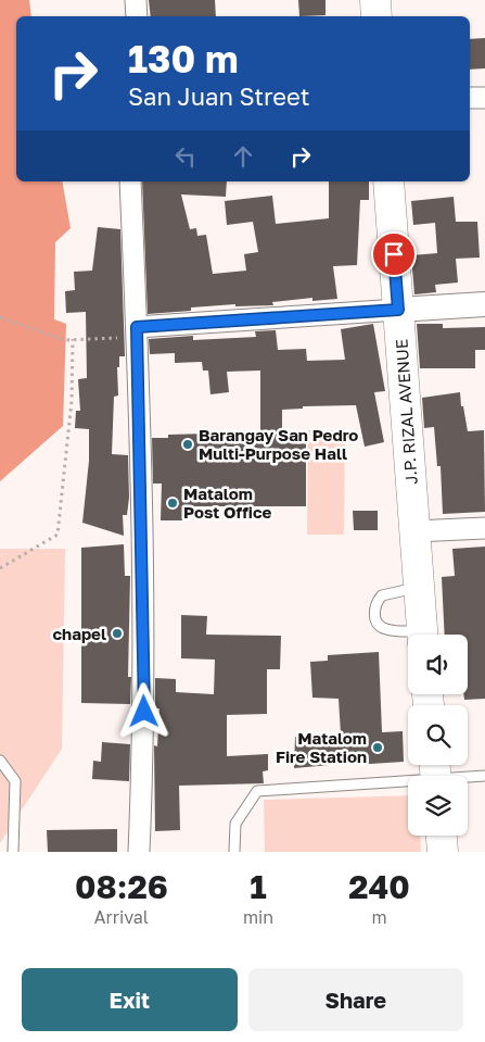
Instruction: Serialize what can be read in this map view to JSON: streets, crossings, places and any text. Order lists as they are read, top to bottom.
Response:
{
  "streets": {
    "main road": ["J.P. RIZAL AVENUE"]
  },
  "places": [
    "Barangay San Pedro Multi-Purpose Hall",
    "Matalom Post Office",
    "chapel",
    "Matalom Fire Station"
  ],
  "page": {
    "turn": ["130 m", "San Juan Street"],
    "eta": [
      "08:26",
      "Arrival",
      "1",
      "min",
      "240",
      "m"
    ],
    "buttons": ["Exit", "Share"]
  }
}
